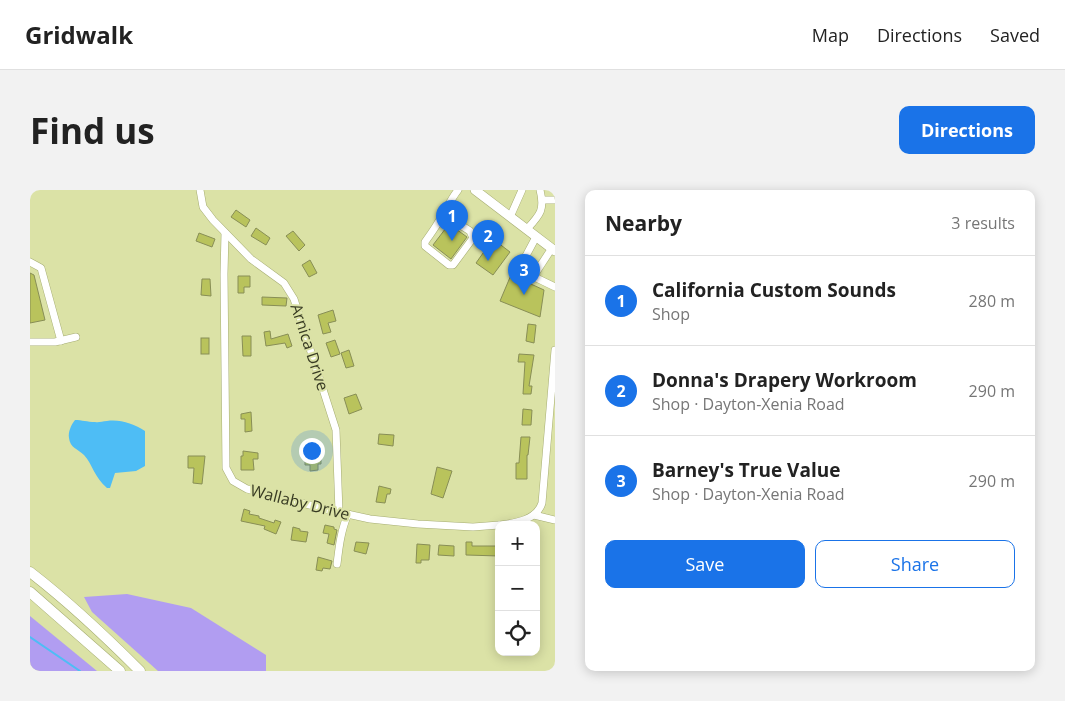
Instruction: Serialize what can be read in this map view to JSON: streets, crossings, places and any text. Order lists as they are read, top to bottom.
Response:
{
  "streets": {
    "street": ["Arnica Drive", "Wallaby Drive"]
  },
  "crossings": [
    ["Arnica Drive", "Wallaby Drive"]
  ],
  "page": {
    "header": "Gridwalk",
    "nav": ["Map", "Directions", "Saved"],
    "buttons": [
      "Directions",
      ["Save", "Share"]
    ],
    "title": "Find us",
    "heading": ["Nearby", "3 results"],
    "pins": ["1", "2", "3"],
    "list": [
      {
        "mark": "1",
        "name": "California Custom Sounds",
        "note": "Shop",
        "value": "280 m"
      },
      {
        "mark": "2",
        "name": "Donna's Drapery Workroom",
        "note": "Shop · Dayton-Xenia Road",
        "value": "290 m"
      },
      {
        "mark": "3",
        "name": "Barney's True Value",
        "note": "Shop · Dayton-Xenia Road",
        "value": "290 m"
      }
    ],
    "map_buttons": ["+", "−"]
  }
}
